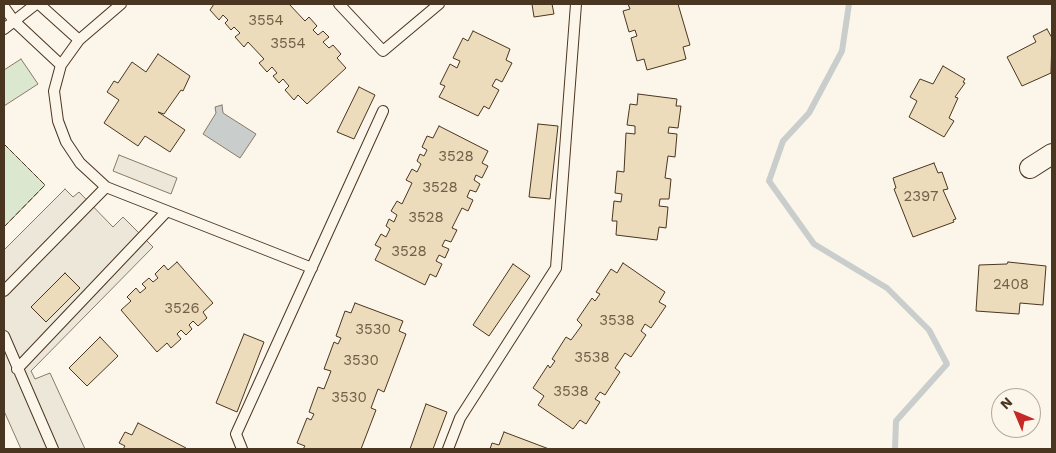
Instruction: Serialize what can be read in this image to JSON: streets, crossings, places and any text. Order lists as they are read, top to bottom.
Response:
{
  "house_numbers": [
    "3554",
    "3554",
    "3528",
    "3528",
    "2397",
    "3528",
    "3528",
    "2408",
    "3526",
    "3538",
    "3530",
    "3538",
    "3530",
    "3538",
    "3530"
  ],
  "north": "top left"
}
